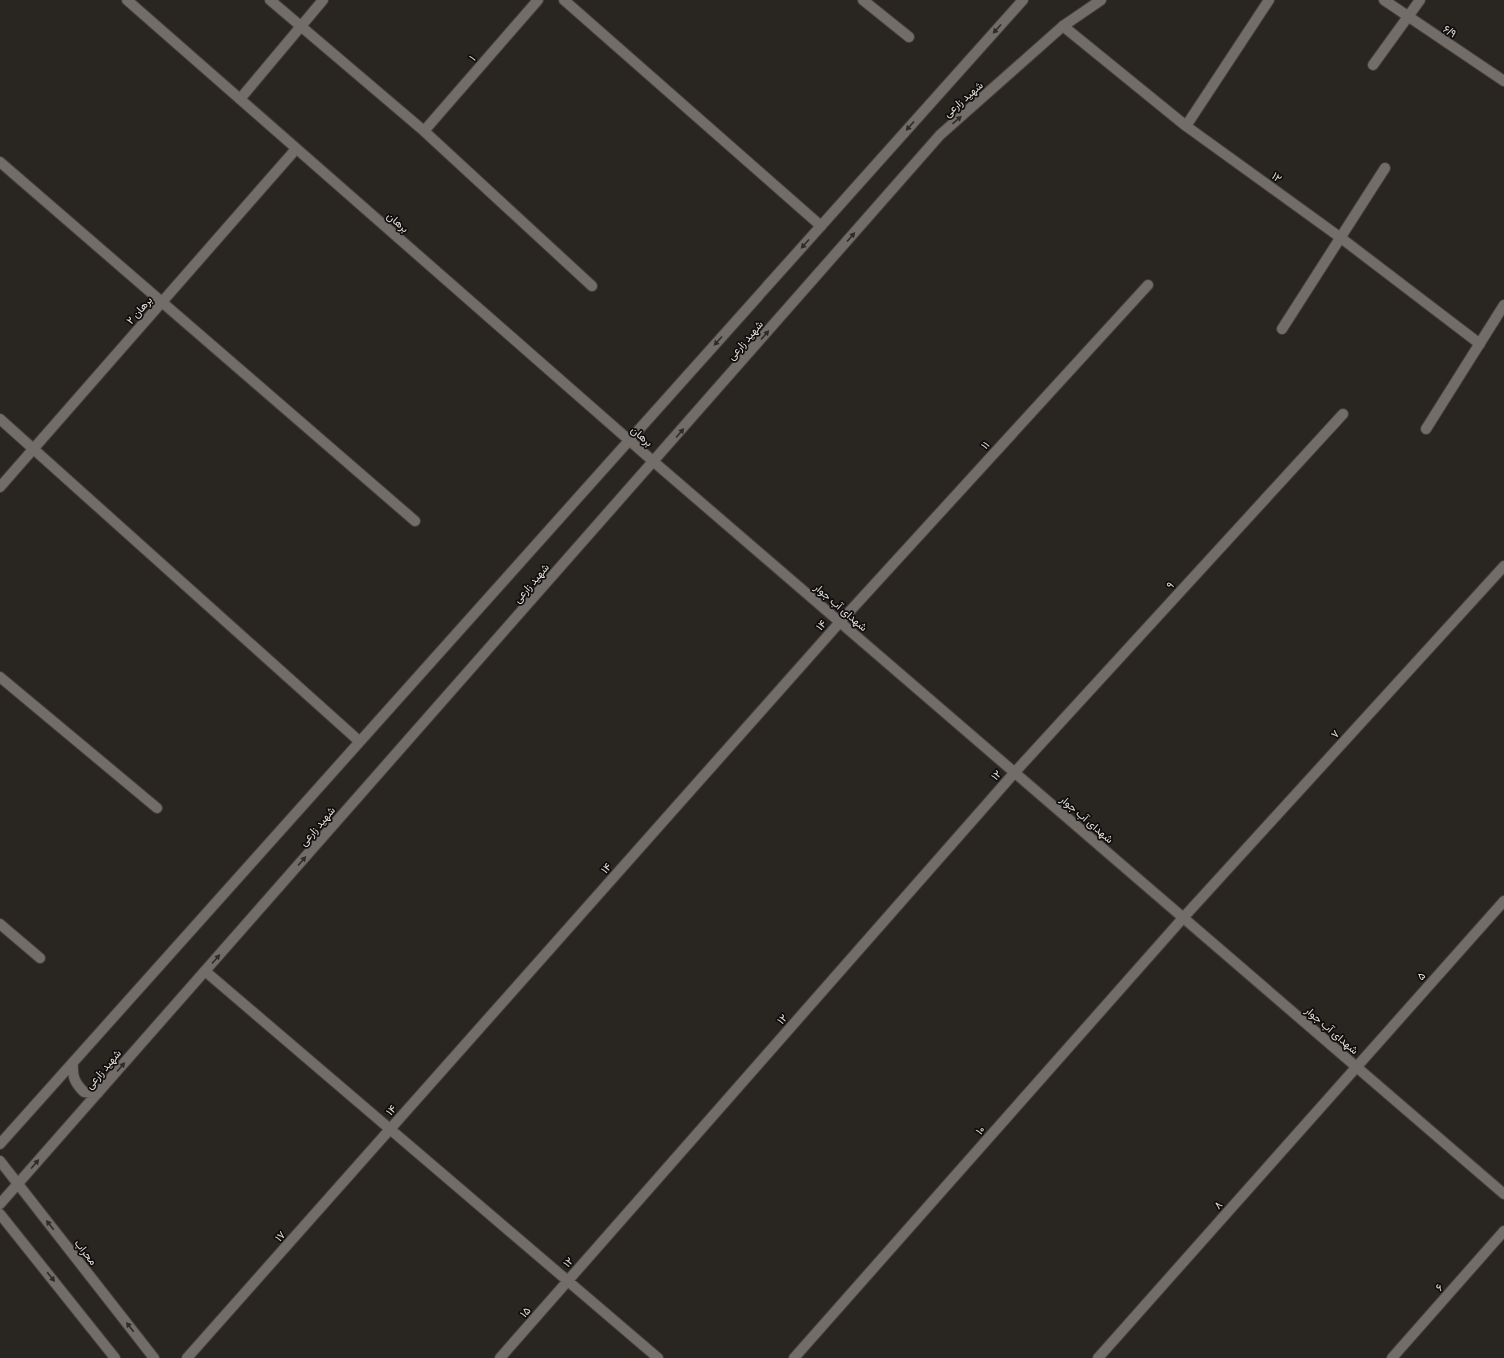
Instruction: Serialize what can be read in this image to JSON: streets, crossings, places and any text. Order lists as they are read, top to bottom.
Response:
{
  "streets": {
    "street": [
      "۶/۹",
      "۱",
      "شهید زارعی",
      "۱۲",
      "برهان",
      "برهان ۲",
      "۱۱",
      "۹",
      "شهدای آب جوار",
      "۱۴",
      "۷",
      "۵",
      "۱۰",
      "۸",
      "۱۷",
      "محراب",
      "۶",
      "۱۵"
    ]
  },
  "crossings": [
    ["شهید زارعی", "۱۲"],
    ["شهید زارعی", "برهان"],
    ["شهید زارعی", "شهدای آب جوار"],
    ["شهید زارعی", "محراب"],
    ["۱۲", "۹"],
    ["۱۲", "شهدای آب جوار"],
    ["۱۲", "۱۵"],
    ["برهان", "برهان ۲"],
    ["برهان", "شهدای آب جوار"],
    ["۱۱", "شهدای آب جوار"],
    ["۱۱", "۱۴"],
    ["۹", "شهدای آب جوار"],
    ["شهدای آب جوار", "۱۴"],
    ["شهدای آب جوار", "۷"],
    ["شهدای آب جوار", "۵"],
    ["شهدای آب جوار", "۱۰"],
    ["شهدای آب جوار", "۸"],
    ["۱۴", "۱۷"],
    ["۷", "۱۰"],
    ["۵", "۸"]
  ]
}
